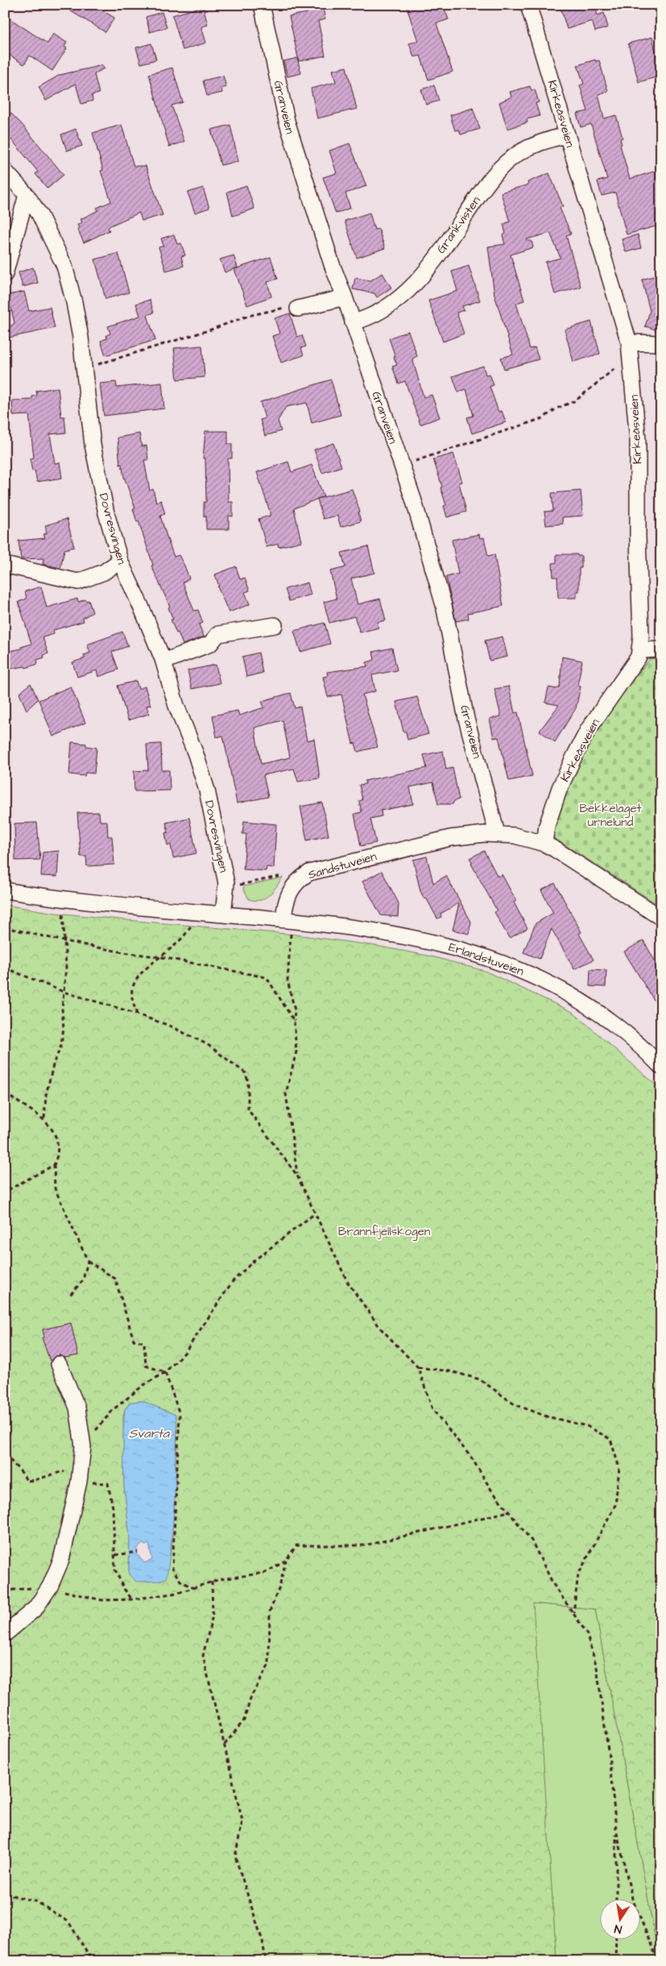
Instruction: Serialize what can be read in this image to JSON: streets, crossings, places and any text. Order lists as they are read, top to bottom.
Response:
{
  "streets": {
    "street": [
      "Granveien",
      "Kirkeåsveien",
      "Grankvisten",
      "Dovresvingen",
      "Sandstuveien",
      "Erlandstuveien"
    ]
  },
  "crossings": [
    ["Granveien", "Grankvisten"],
    ["Granveien", "Sandstuveien"],
    ["Kirkeåsveien", "Grankvisten"],
    ["Kirkeåsveien", "Sandstuveien"],
    ["Sandstuveien", "Erlandstuveien"]
  ],
  "water": ["Svarta"],
  "parks": ["Bekkelaget urnelund", "Brannfjellskogen"],
  "north": "bottom"
}
